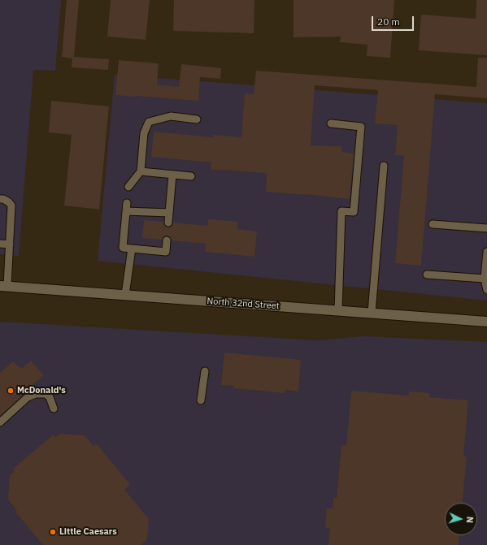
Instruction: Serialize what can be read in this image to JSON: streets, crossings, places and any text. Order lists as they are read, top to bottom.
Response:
{
  "streets": {
    "main road": ["North 32nd Street"]
  },
  "places": ["McDonald's", "Little Caesars"],
  "scale_bar": "20 m",
  "north": "right"
}
